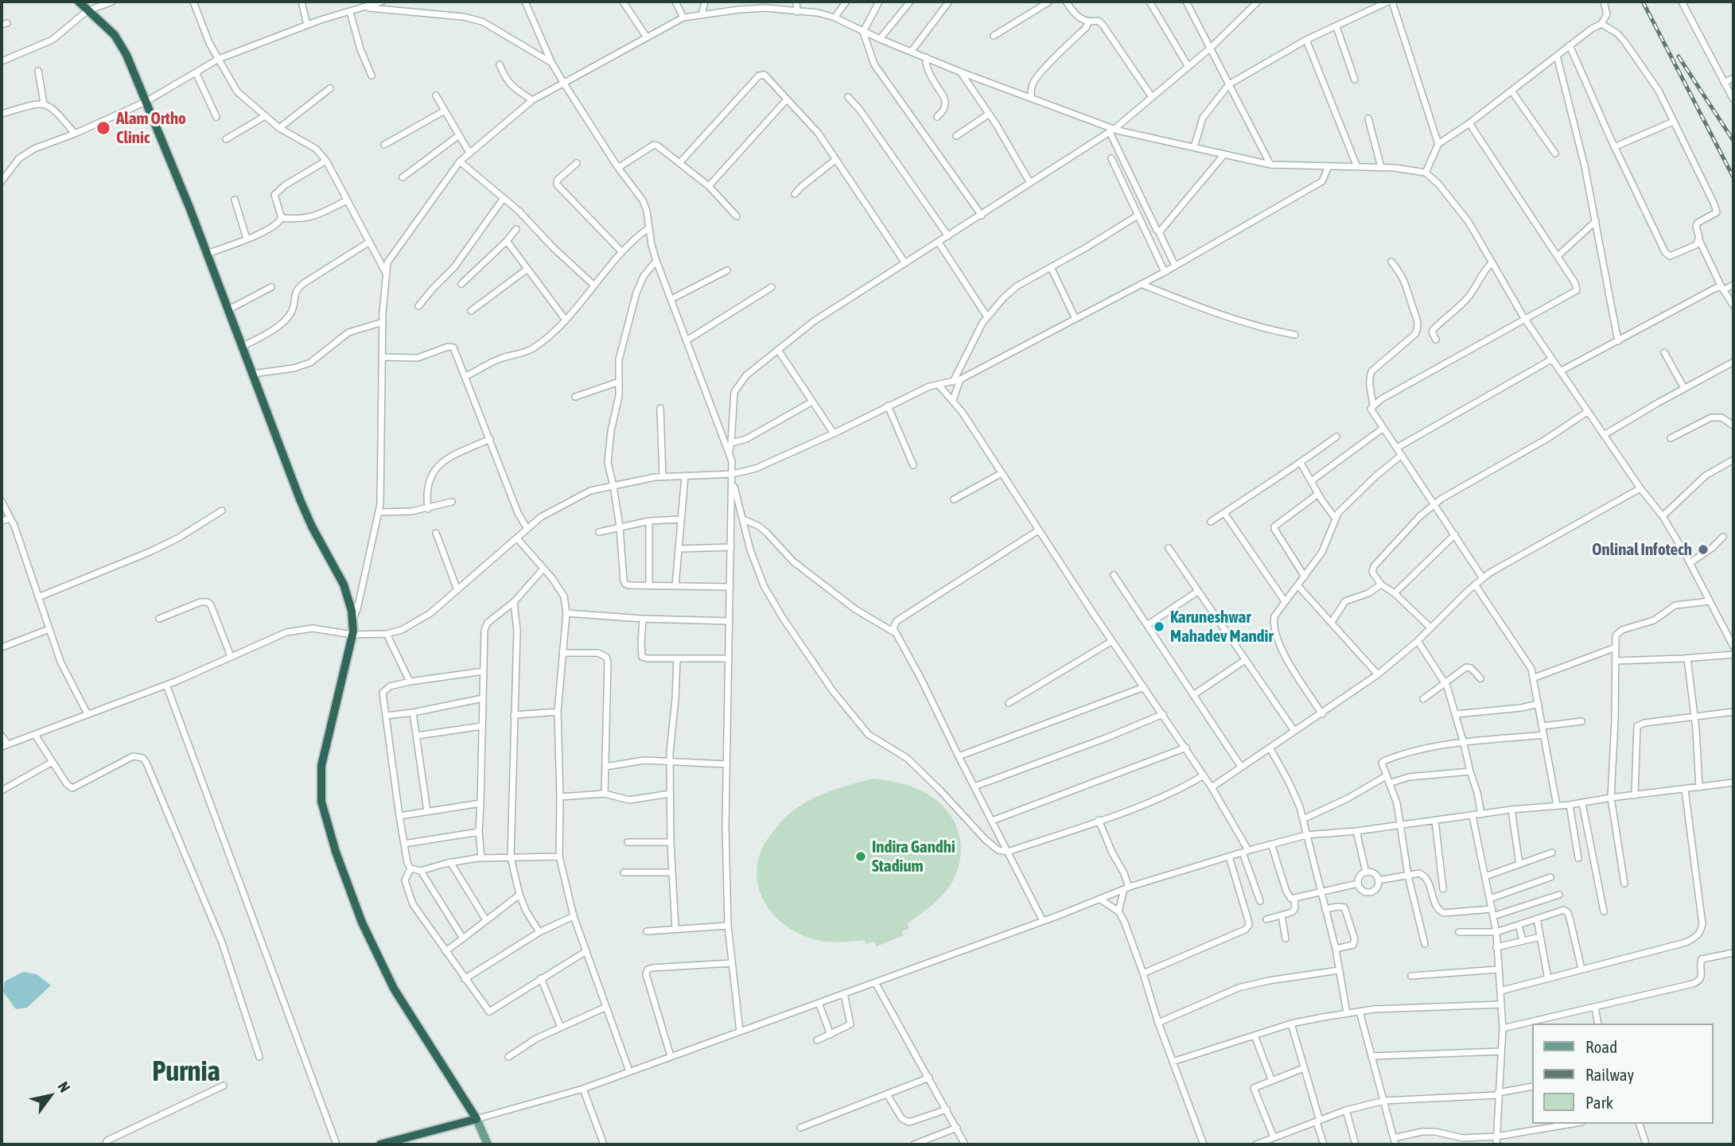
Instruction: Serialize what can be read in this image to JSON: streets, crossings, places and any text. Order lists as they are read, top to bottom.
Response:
{
  "districts": ["Purnia"],
  "places": [
    "Alam Ortho Clinic",
    "Onlinal Infotech",
    "Karuneshwar Mahadev Mandir",
    "Indira Gandhi Stadium"
  ],
  "legend": ["Road", "Railway", "Park"],
  "north": "top right"
}
